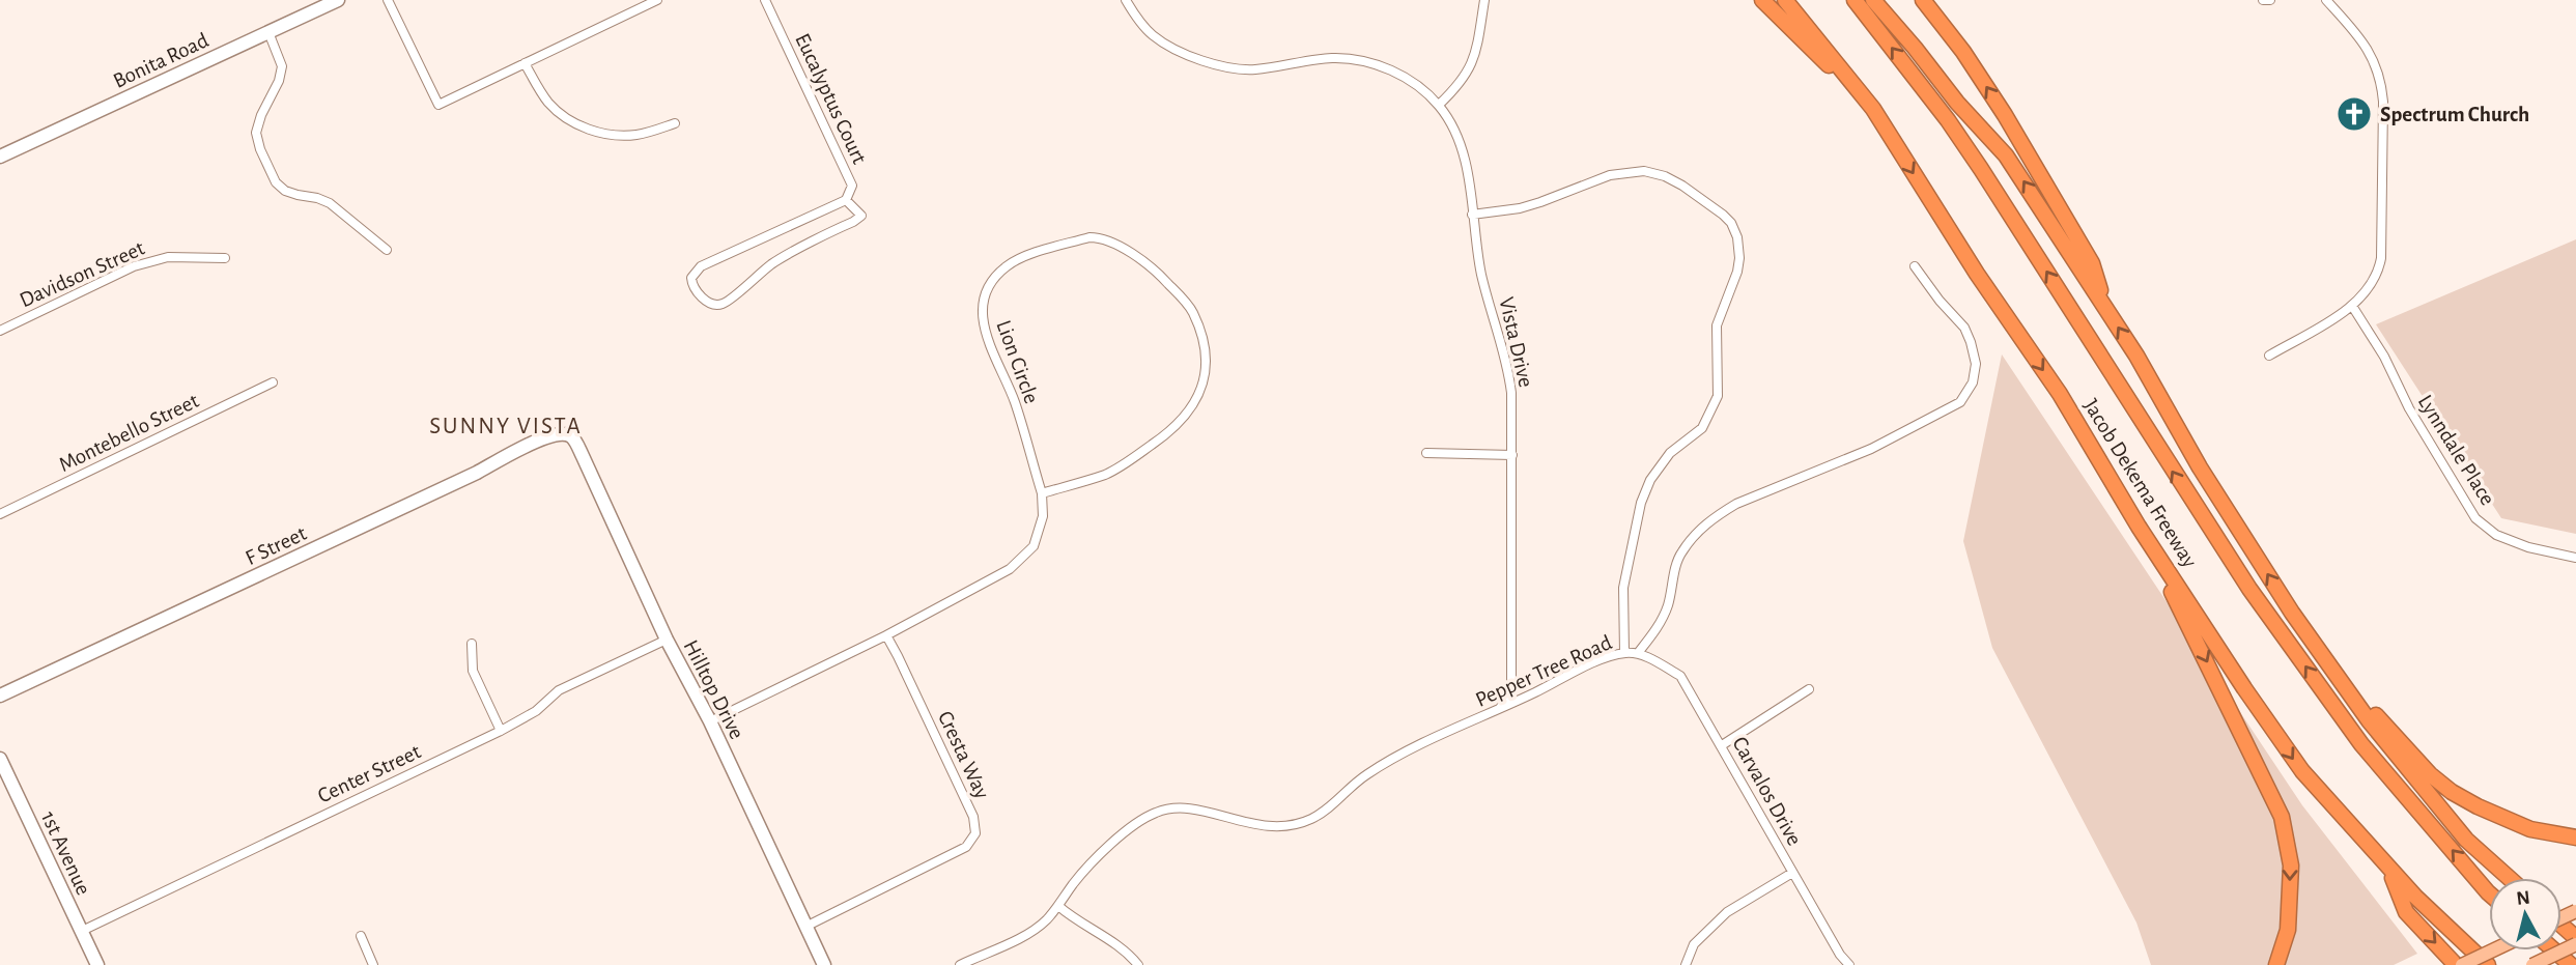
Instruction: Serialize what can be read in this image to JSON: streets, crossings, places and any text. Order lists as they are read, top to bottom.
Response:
{
  "streets": {
    "highway": ["Jacob Dekema Freeway"],
    "main road": [
      "Bonita Road",
      "F Street",
      "Hilltop Drive",
      "1st Avenue"
    ],
    "street": [
      "Eucalyptus Court",
      "Davidson Street",
      "Vista Drive",
      "Lion Circle",
      "Montebello Street",
      "Lynndale Place",
      "Pepper Tree Road",
      "Cresta Way",
      "Center Street",
      "Carvalos Drive"
    ]
  },
  "crossings": [
    ["Vista Drive", "Pepper Tree Road"],
    ["Lion Circle", "Hilltop Drive"],
    ["Lion Circle", "Cresta Way"],
    ["F Street", "Hilltop Drive"],
    ["Pepper Tree Road", "Carvalos Drive"],
    ["Hilltop Drive", "Cresta Way"],
    ["Hilltop Drive", "Center Street"],
    ["Center Street", "1st Avenue"]
  ],
  "districts": ["SUNNY VISTA"],
  "places": {
    "church": ["Spectrum Church"]
  },
  "north": "top"
}
